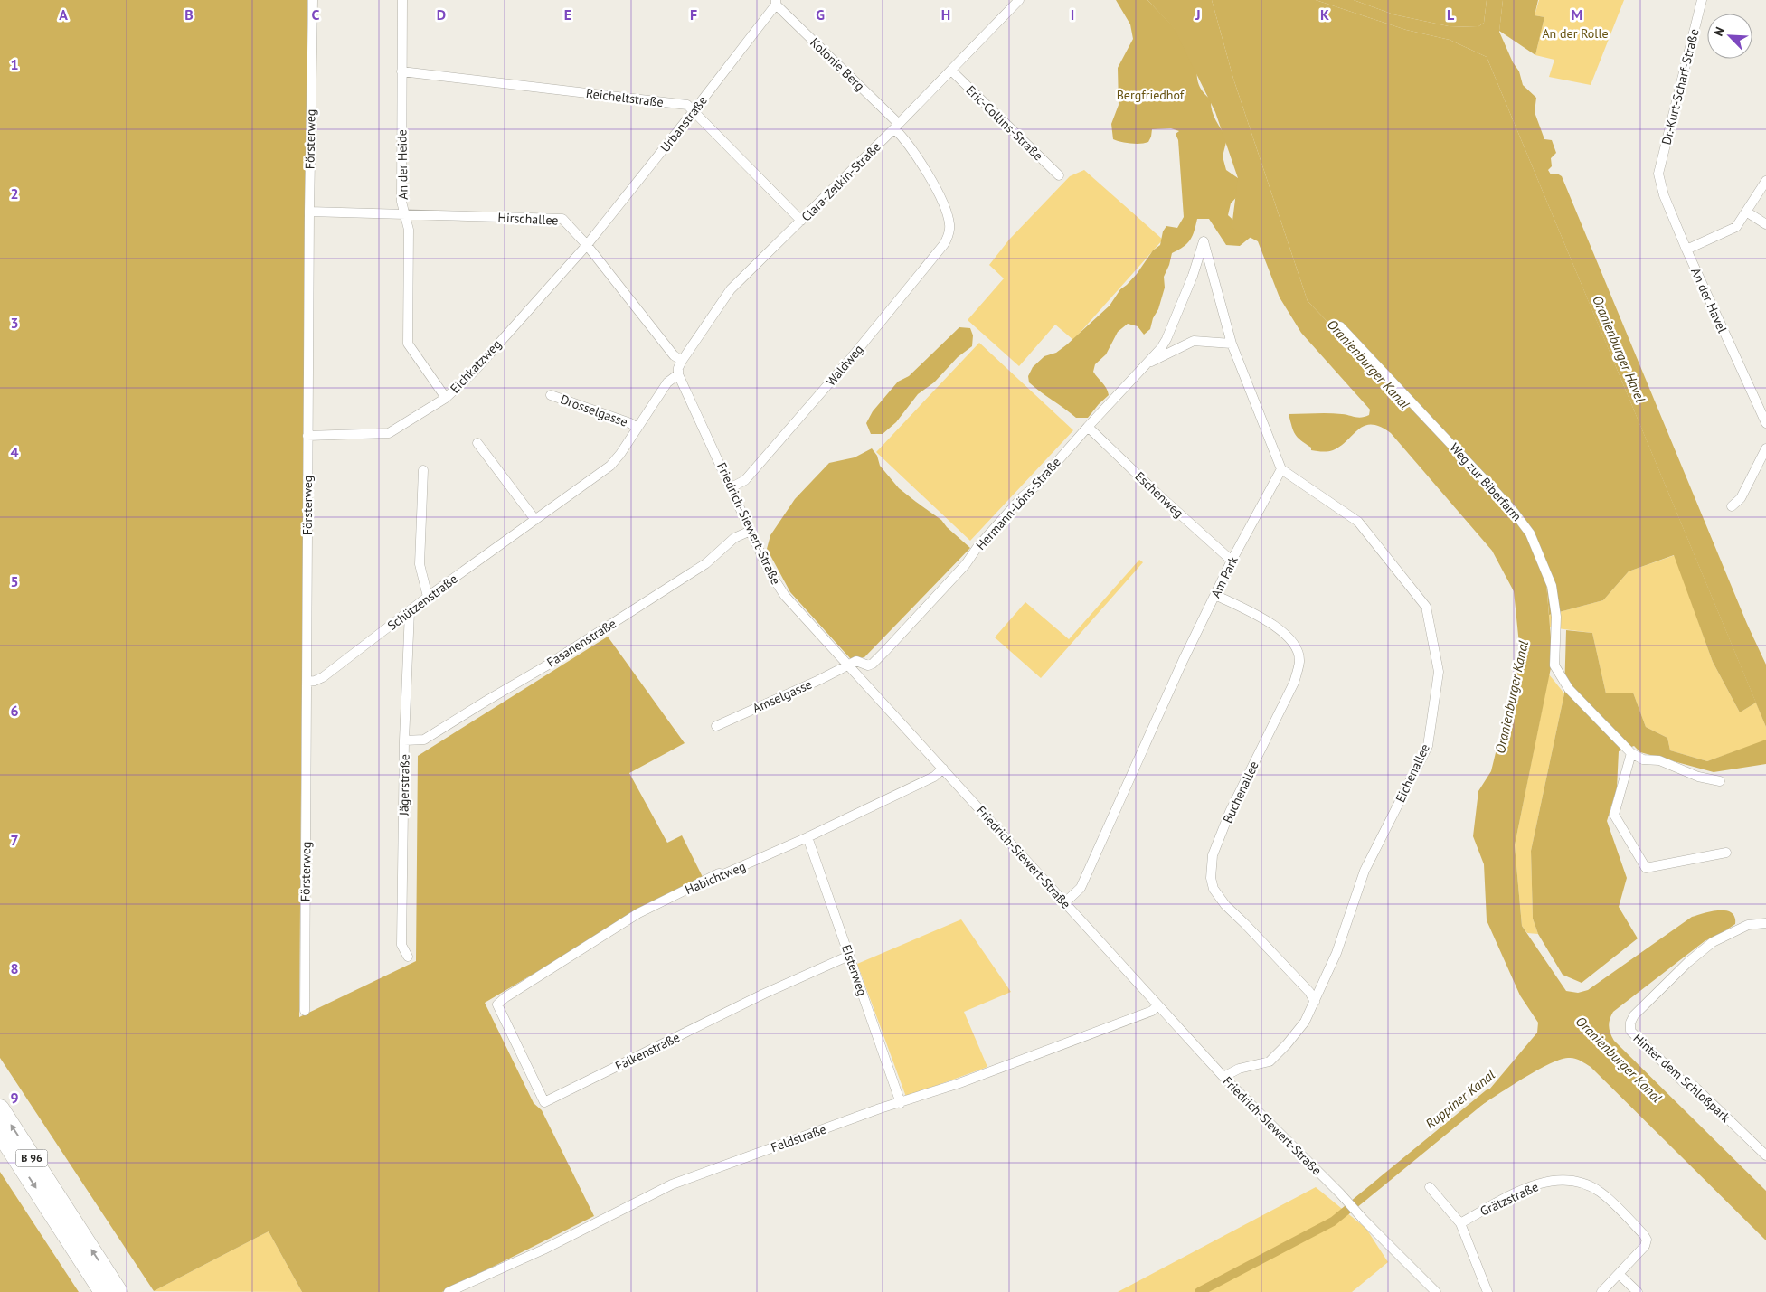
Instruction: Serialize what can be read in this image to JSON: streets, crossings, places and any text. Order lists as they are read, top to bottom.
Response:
{
  "streets": {
    "highway": ["B 96"],
    "street": [
      "Kolonie Berg",
      "Dr.-Kurt-Scharf-Straße",
      "Reicheltstraße",
      "Eric-Collins-Straße",
      "Urbanstraße",
      "Försterweg",
      "An der Heide",
      "Clara-Zetkin-Straße",
      "Hirschallee",
      "An der Havel",
      "Waldweg",
      "Eichkatzweg",
      "Drosselgasse",
      "Weg zur Biberfarm",
      "Eschenweg",
      "Hermann-Löns-Straße",
      "Friedrich-Siewert-Straße",
      "Am Park",
      "Schützenstraße",
      "Fasanenstraße",
      "Amselgasse",
      "Eichenallee",
      "Jägerstraße",
      "Buchenallee",
      "Habichtweg",
      "Elsterweg",
      "Falkenstraße",
      "Hinter dem Schloßpark",
      "Feldstraße",
      "Grätzstraße"
    ]
  },
  "crossings": [
    ["Kolonie Berg", "Urbanstraße"],
    ["Kolonie Berg", "Clara-Zetkin-Straße"],
    ["Kolonie Berg", "Waldweg"],
    ["Dr.-Kurt-Scharf-Straße", "An der Havel"],
    ["Reicheltstraße", "Urbanstraße"],
    ["Reicheltstraße", "An der Heide"],
    ["Reicheltstraße", "Clara-Zetkin-Straße"],
    ["Eric-Collins-Straße", "Clara-Zetkin-Straße"],
    ["Urbanstraße", "Hirschallee"],
    ["Urbanstraße", "Eichkatzweg"],
    ["Försterweg", "Hirschallee"],
    ["Försterweg", "Eichkatzweg"],
    ["Försterweg", "Schützenstraße"],
    ["An der Heide", "Hirschallee"],
    ["An der Heide", "Eichkatzweg"],
    ["Clara-Zetkin-Straße", "Hirschallee"],
    ["Clara-Zetkin-Straße", "Friedrich-Siewert-Straße"],
    ["Clara-Zetkin-Straße", "Schützenstraße"],
    ["Hirschallee", "Eichkatzweg"],
    ["Waldweg", "Friedrich-Siewert-Straße"],
    ["Drosselgasse", "Schützenstraße"],
    ["Eschenweg", "Hermann-Löns-Straße"],
    ["Eschenweg", "Am Park"],
    ["Hermann-Löns-Straße", "Friedrich-Siewert-Straße"],
    ["Hermann-Löns-Straße", "Amselgasse"],
    ["Friedrich-Siewert-Straße", "Am Park"],
    ["Friedrich-Siewert-Straße", "Schützenstraße"],
    ["Friedrich-Siewert-Straße", "Fasanenstraße"],
    ["Friedrich-Siewert-Straße", "Amselgasse"],
    ["Friedrich-Siewert-Straße", "Eichenallee"],
    ["Friedrich-Siewert-Straße", "Habichtweg"],
    ["Friedrich-Siewert-Straße", "Feldstraße"],
    ["Am Park", "Eichenallee"],
    ["Am Park", "Buchenallee"],
    ["Schützenstraße", "Jägerstraße"],
    ["Fasanenstraße", "Jägerstraße"],
    ["Eichenallee", "Buchenallee"],
    ["Habichtweg", "Elsterweg"],
    ["Habichtweg", "Falkenstraße"],
    ["Elsterweg", "Falkenstraße"],
    ["Elsterweg", "Feldstraße"]
  ],
  "water": ["Oranienburger Havel", "Oranienburger Kanal", "Ruppiner Kanal"],
  "parks": ["An der Rolle", "Bergfriedhof"],
  "north": "top left",
  "grid": {
    "columns": [
      "A",
      "B",
      "C",
      "D",
      "E",
      "F",
      "G",
      "H",
      "I",
      "J",
      "K",
      "L",
      "M"
    ],
    "rows": [
      "1",
      "2",
      "3",
      "4",
      "5",
      "6",
      "7",
      "8",
      "9"
    ]
  }
}
